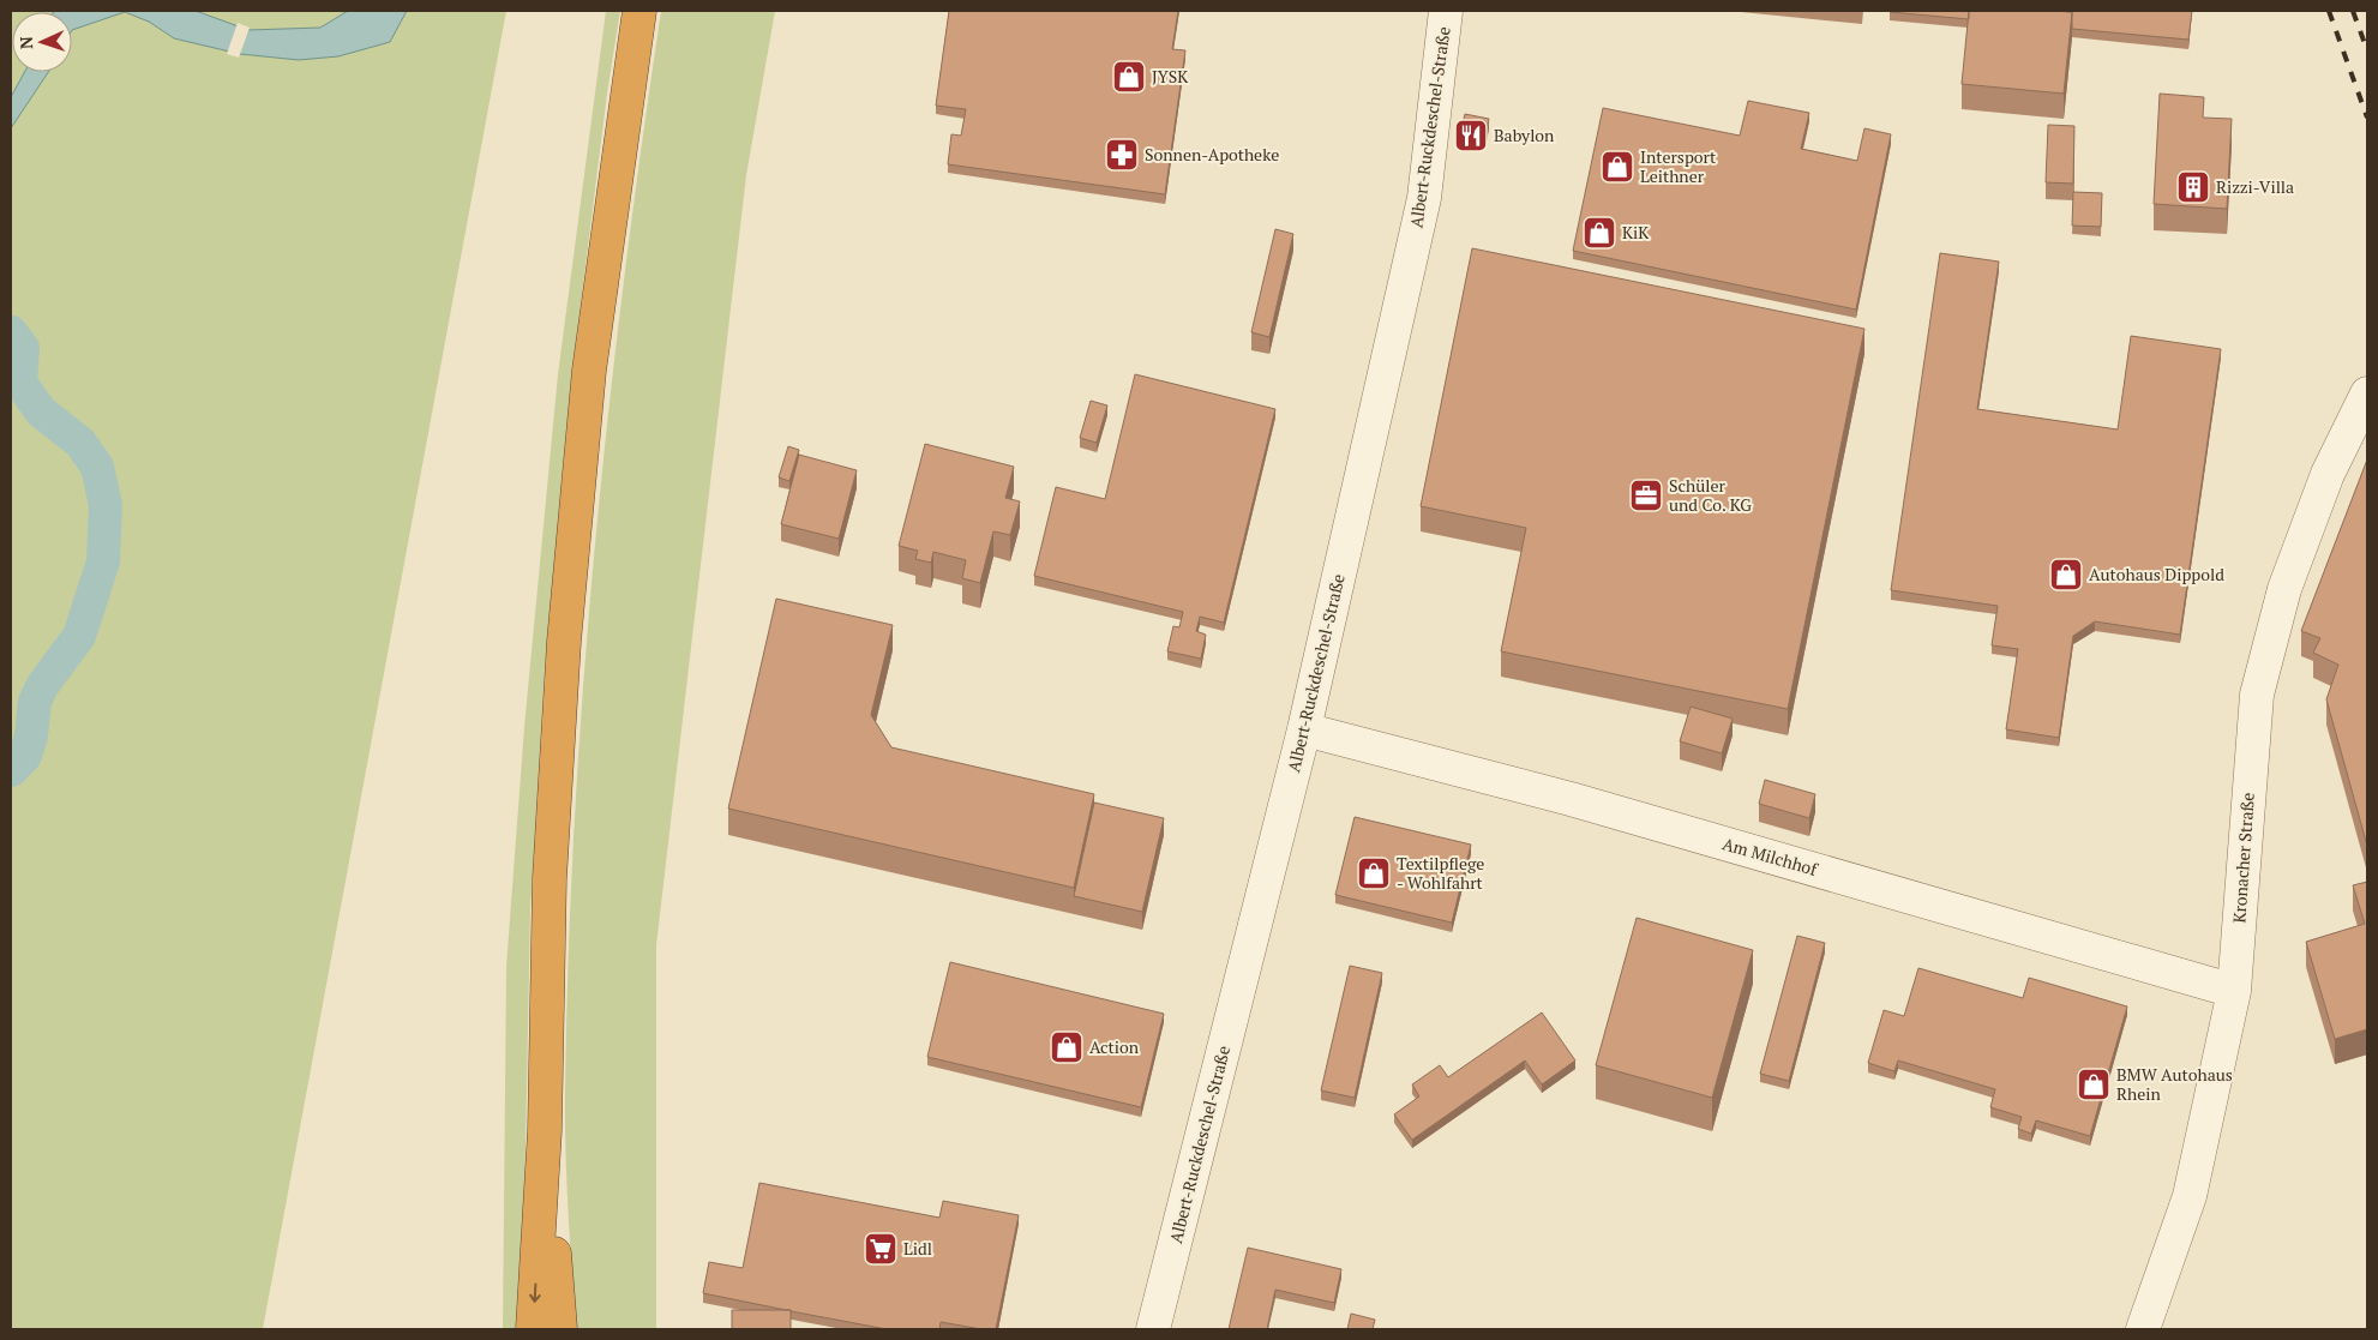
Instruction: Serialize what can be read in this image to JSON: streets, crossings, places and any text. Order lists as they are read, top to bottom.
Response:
{
  "streets": {
    "street": ["Albert-Ruckdeschel-Straße", "Am Milchhof", "Kronacher Straße"]
  },
  "crossings": [
    ["Albert-Ruckdeschel-Straße", "Am Milchhof"],
    ["Am Milchhof", "Kronacher Straße"]
  ],
  "places": {
    "shop": [
      "JYSK",
      "Intersport Leithner",
      "KiK",
      "Autohaus Dippold",
      "Textilpflege - Wohlfahrt",
      "Action",
      "BMW Autohaus Rhein"
    ],
    "restaurant": ["Babylon"],
    "pharmacy": ["Sonnen-Apotheke"],
    "building": ["Rizzi-Villa"],
    "office": ["Schüler und Co. KG"],
    "supermarket": ["Lidl"]
  },
  "north": "left"
}
